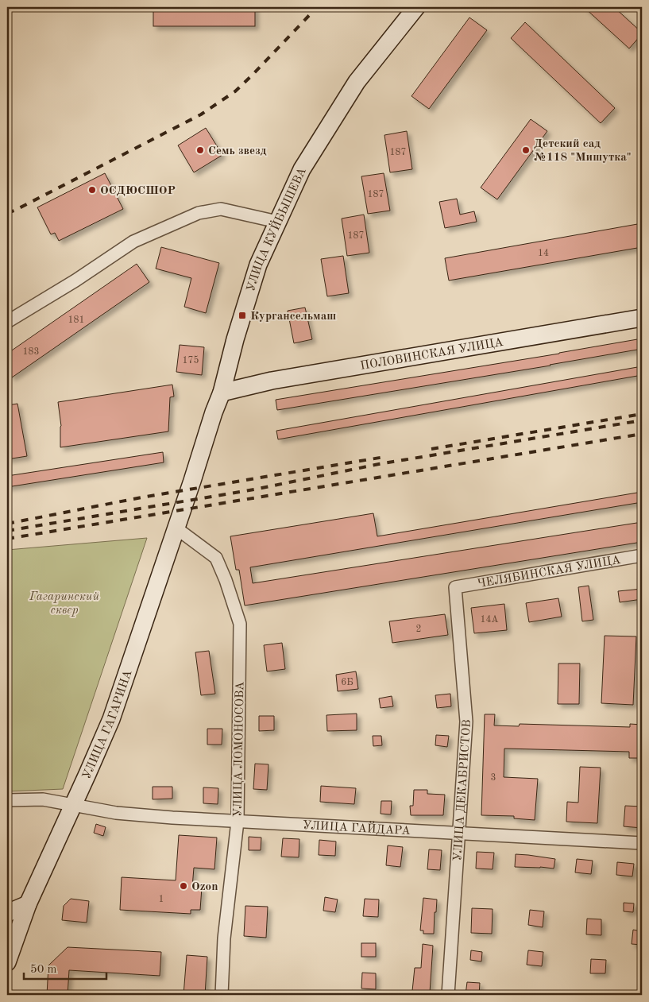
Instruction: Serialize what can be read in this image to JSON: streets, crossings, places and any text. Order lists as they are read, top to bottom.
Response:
{
  "streets": {
    "main road": ["УЛИЦА КУЙБЫШЕВА", "ПОЛОВИНСКАЯ УЛИЦА", "УЛИЦА ГАГАРИНА"],
    "street": [
      "ЧЕЛЯБИНСКАЯ УЛИЦА",
      "УЛИЦА ЛОМОНОСОВА",
      "УЛИЦА ДЕКАБРИСТОВ",
      "УЛИЦА ГАЙДАРА"
    ]
  },
  "crossings": [
    ["УЛИЦА КУЙБЫШЕВА", "ПОЛОВИНСКАЯ УЛИЦА"],
    ["УЛИЦА КУЙБЫШЕВА", "УЛИЦА ГАГАРИНА"],
    ["ЧЕЛЯБИНСКАЯ УЛИЦА", "УЛИЦА ДЕКАБРИСТОВ"],
    ["УЛИЦА ГАГАРИНА", "УЛИЦА ЛОМОНОСОВА"],
    ["УЛИЦА ГАГАРИНА", "УЛИЦА ГАЙДАРА"],
    ["УЛИЦА ЛОМОНОСОВА", "УЛИЦА ГАЙДАРА"],
    ["УЛИЦА ДЕКАБРИСТОВ", "УЛИЦА ГАЙДАРА"]
  ],
  "parks": ["Гагаринский сквер"],
  "places": {
    "other": [
      "Семь звезд",
      "Детский сад №118 \"Мишутка\"",
      "ОСДЮСШОР",
      "Ozon"
    ],
    "transit": ["Кургансельмаш"]
  },
  "house_numbers": [
    "187",
    "187",
    "187",
    "14",
    "181",
    "183",
    "175",
    "14А",
    "2",
    "6Б",
    "3",
    "1"
  ],
  "scale_bar": "50 m"
}
